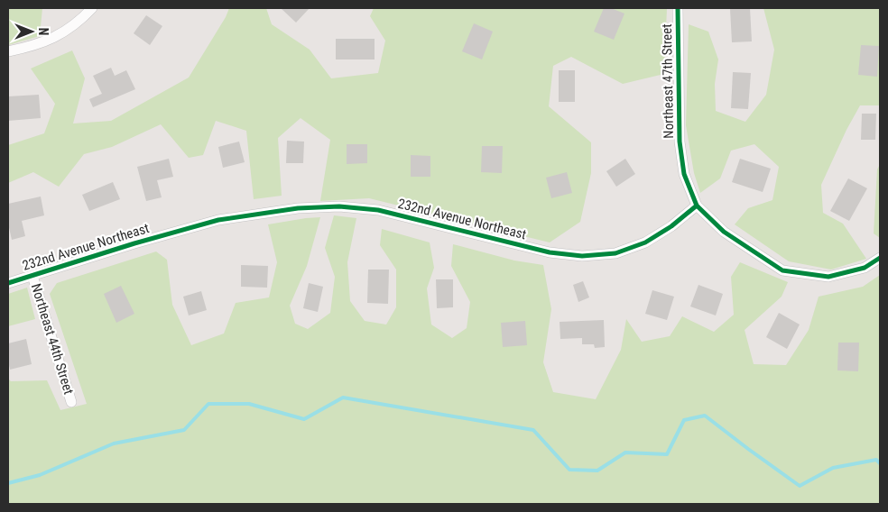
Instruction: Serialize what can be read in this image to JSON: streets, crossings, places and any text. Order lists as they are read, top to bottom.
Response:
{
  "streets": {
    "street": ["Northeast 47th Street", "232nd Avenue Northeast", "Northeast 44th Street"]
  },
  "crossings": [
    ["Northeast 47th Street", "232nd Avenue Northeast"],
    ["232nd Avenue Northeast", "Northeast 44th Street"]
  ],
  "north": "right"
}
